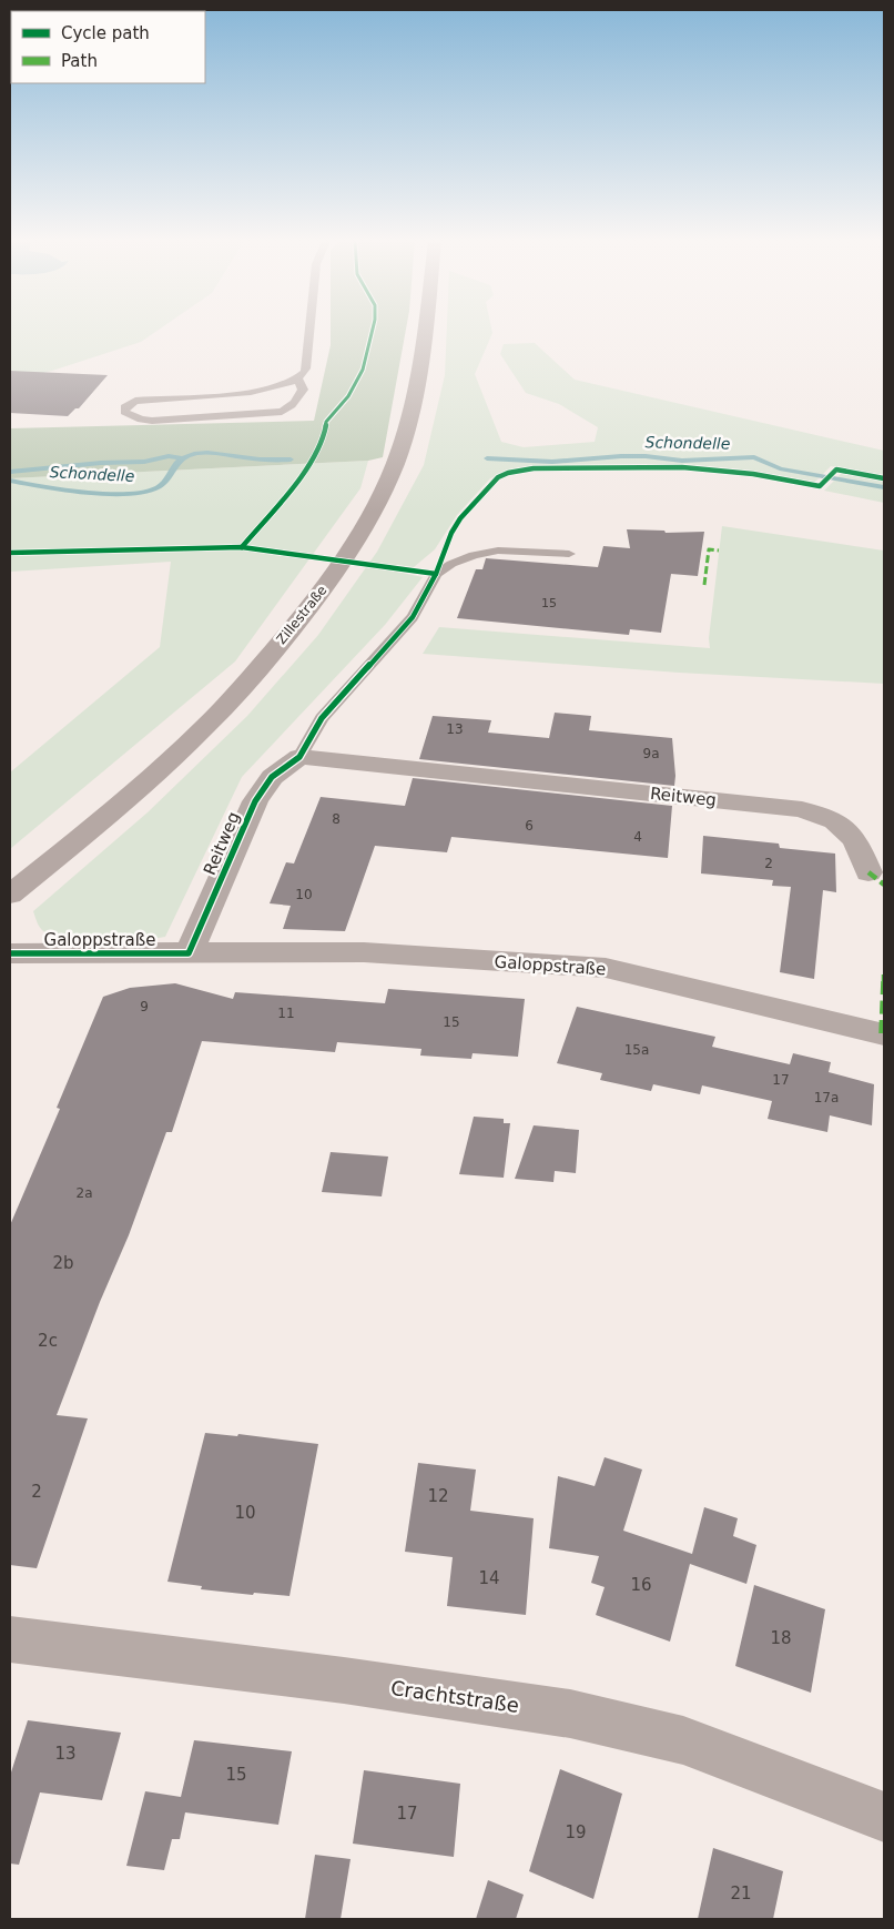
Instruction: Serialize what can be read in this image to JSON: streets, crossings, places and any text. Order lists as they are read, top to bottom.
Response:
{
  "streets": {
    "main road": ["Zillestraße"],
    "street": ["Reitweg", "Galoppstraße", "Crachtstraße"]
  },
  "crossings": [
    ["Reitweg", "Galoppstraße"]
  ],
  "water": ["Schondelle"],
  "house_numbers": [
    "15",
    "13",
    "9a",
    "8",
    "6",
    "4",
    "2",
    "10",
    "9",
    "11",
    "15",
    "15a",
    "17",
    "17a",
    "2a",
    "2b",
    "2c",
    "2",
    "12",
    "10",
    "14",
    "16",
    "18",
    "13",
    "15",
    "17",
    "19",
    "21"
  ],
  "legend": ["Cycle path", "Path"]
}
